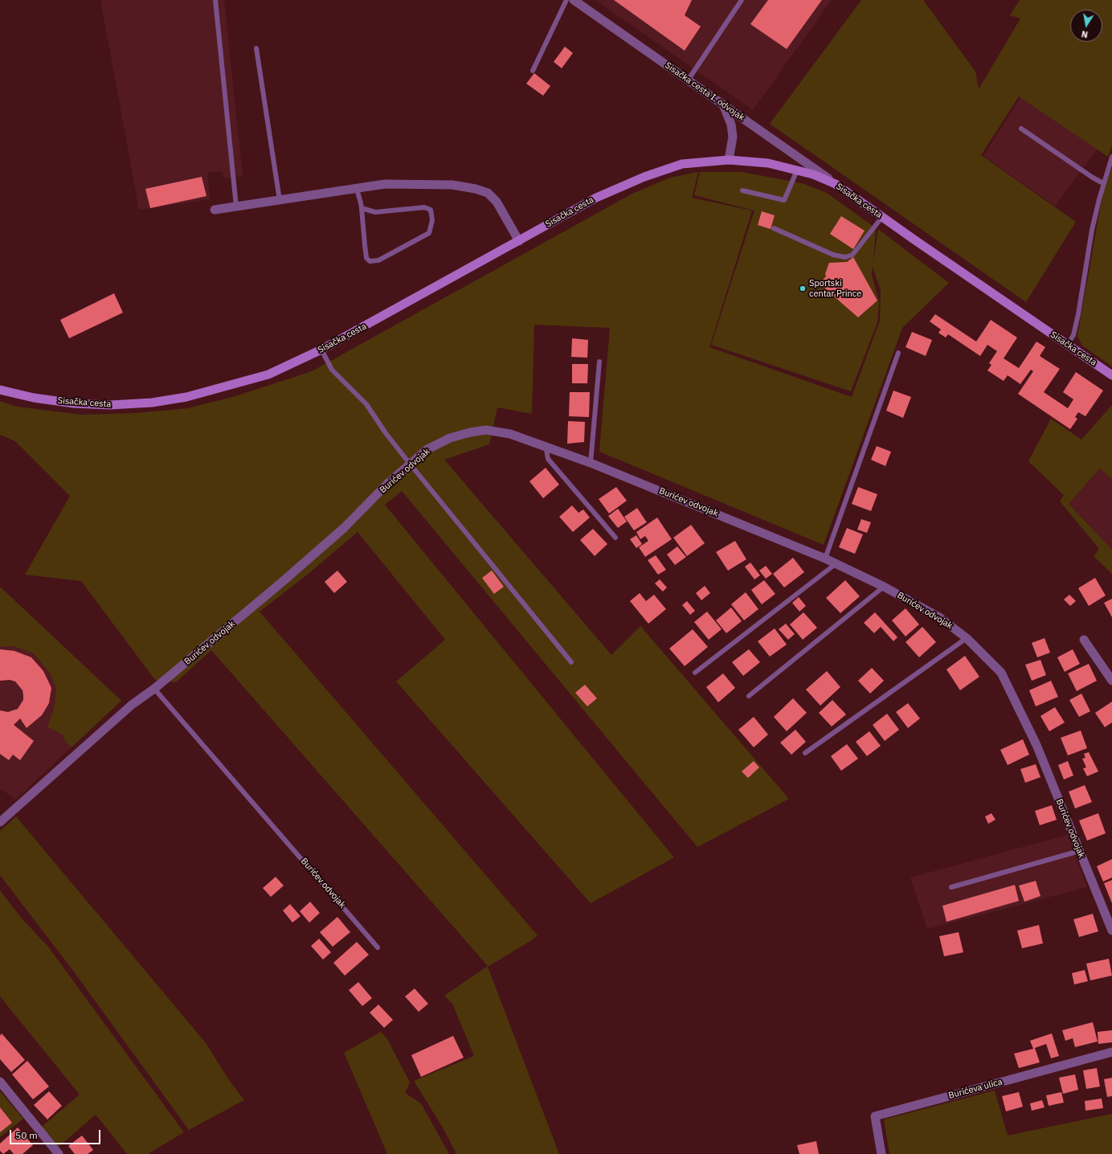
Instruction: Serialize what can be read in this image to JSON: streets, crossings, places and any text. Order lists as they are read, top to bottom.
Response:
{
  "streets": {
    "main road": ["Sisačka cesta"],
    "street": ["Sisačka cesta I. odvojak", "Burićev odvojak", "Burićeva ulica"]
  },
  "crossings": [
    ["Sisačka cesta I. odvojak", "Sisačka cesta"]
  ],
  "places": ["Sportski centar Prince"],
  "scale_bar": "50 m",
  "north": "bottom"
}
